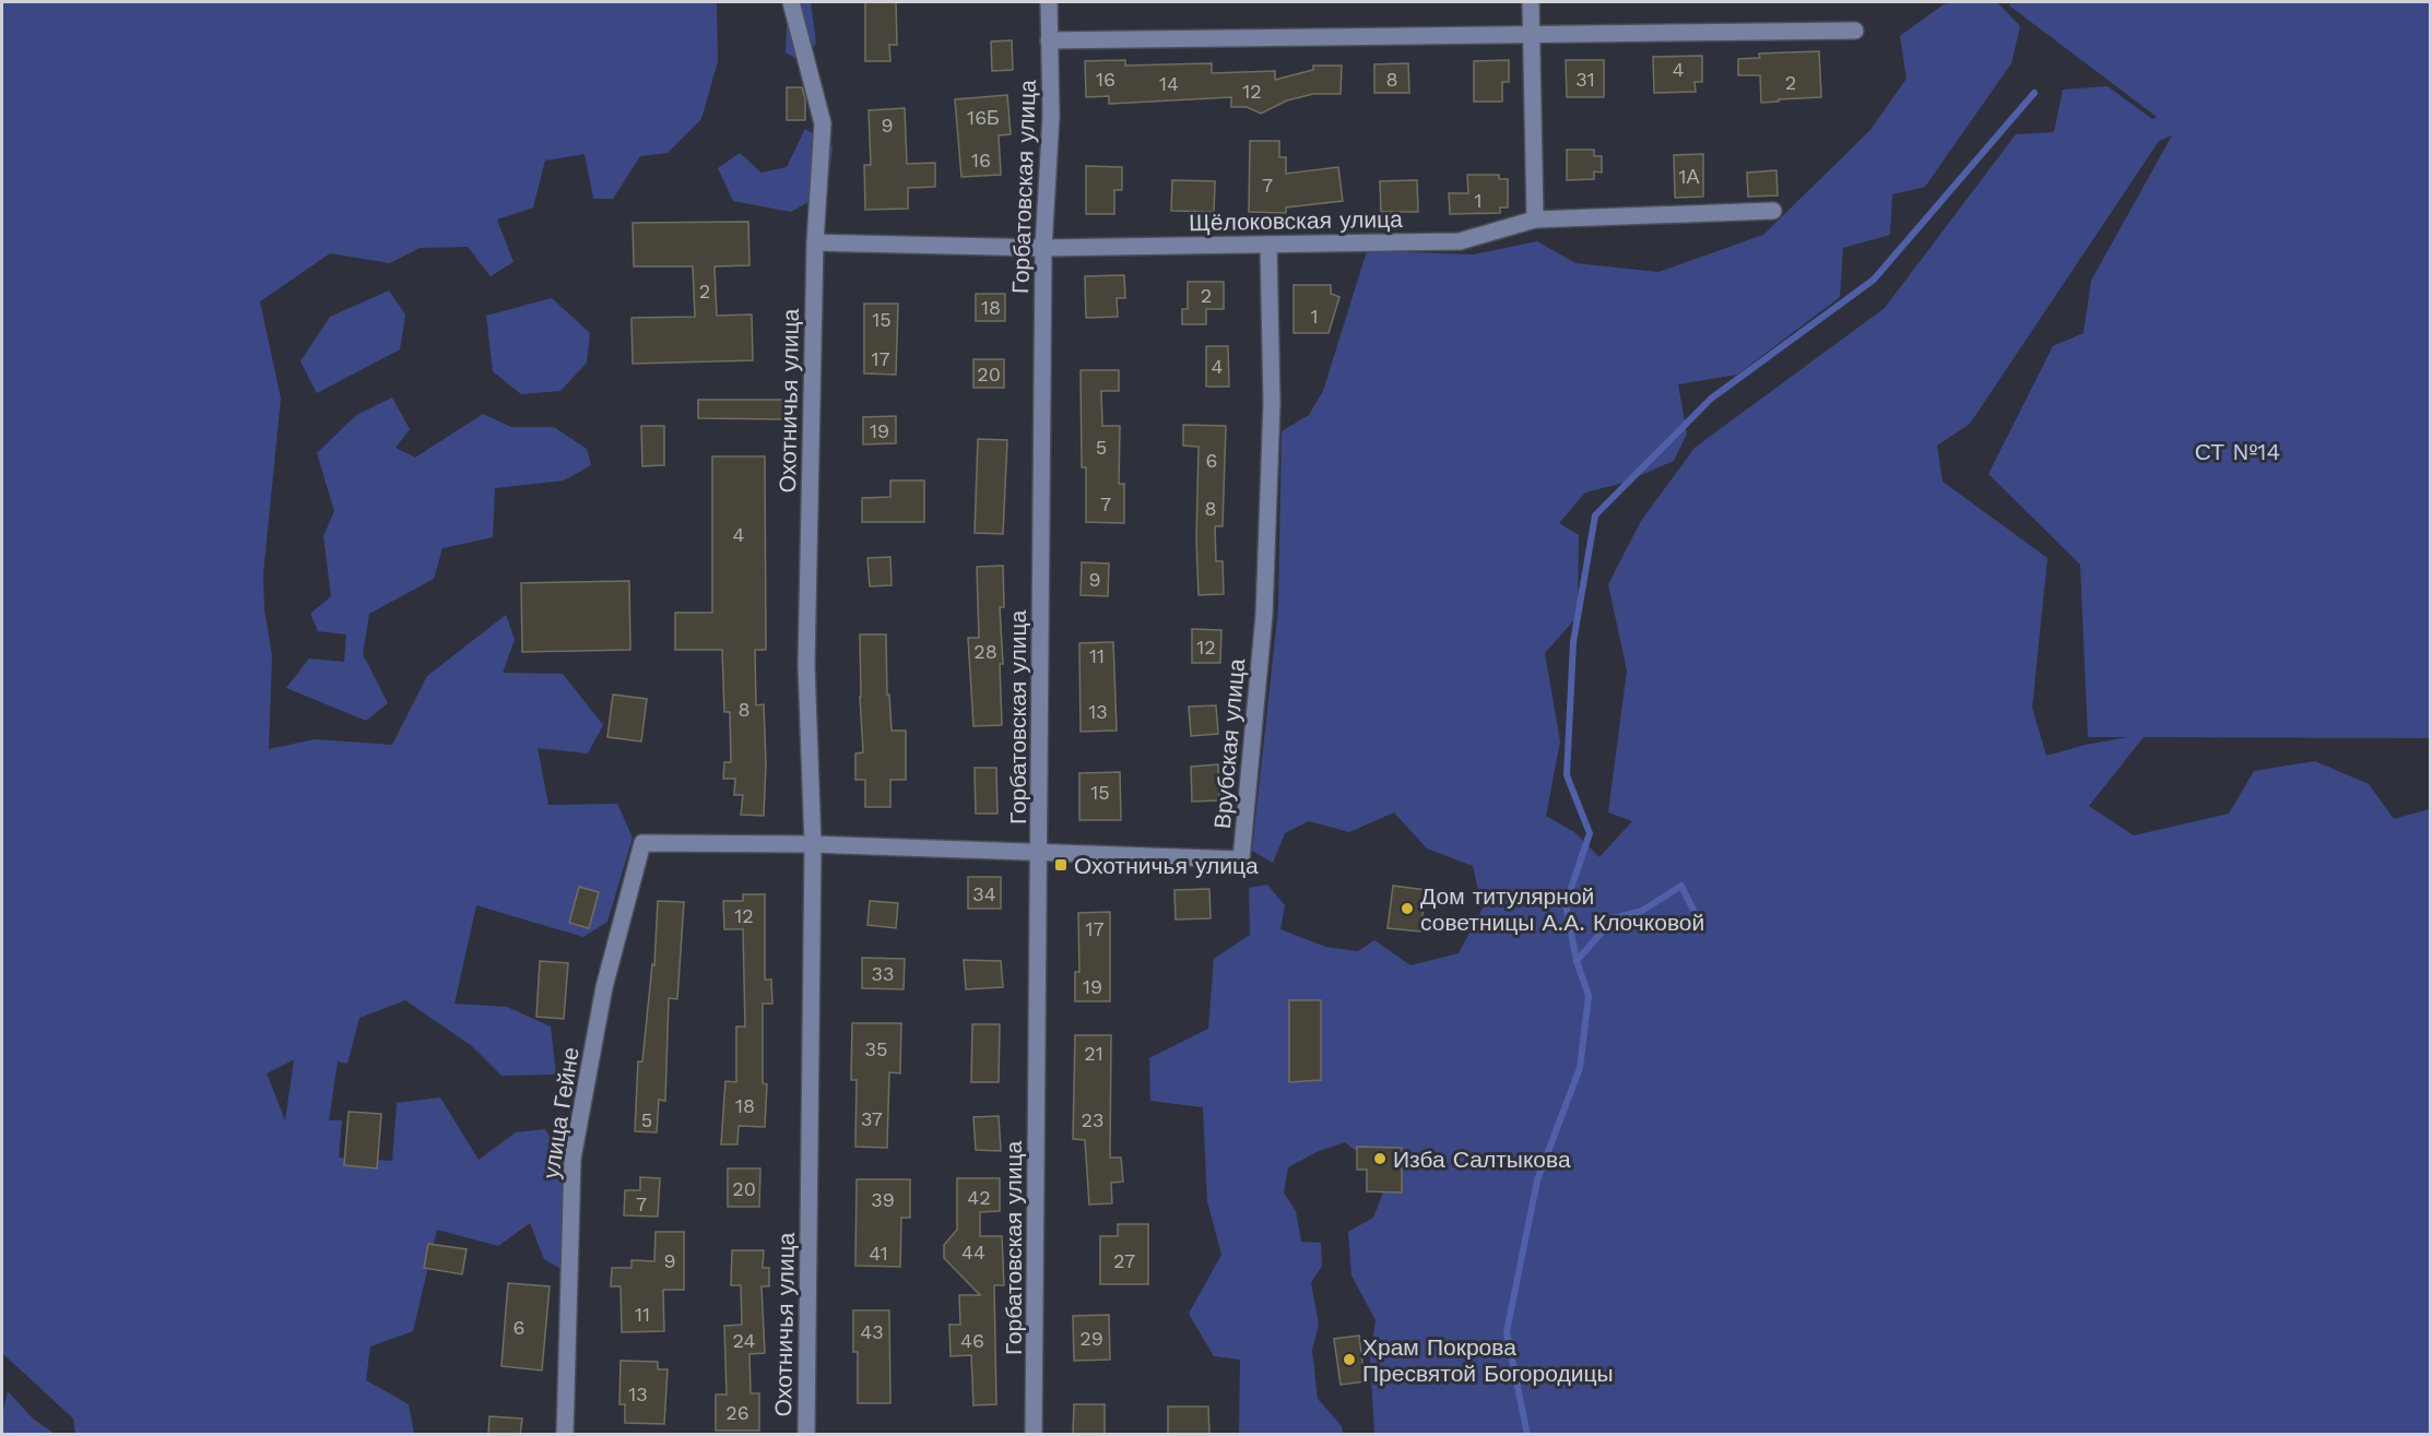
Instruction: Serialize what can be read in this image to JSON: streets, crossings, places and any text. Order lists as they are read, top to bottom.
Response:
{
  "streets": {
    "street": [
      "Горбатовская улица",
      "Щёлоковская улица",
      "Охотничья улица",
      "Врубская улица",
      "улица Гейне"
    ]
  },
  "crossings": [
    ["Горбатовская улица", "Щёлоковская улица"],
    ["Горбатовская улица", "Врубская улица"],
    ["Щёлоковская улица", "Охотничья улица"],
    ["Щёлоковская улица", "Врубская улица"],
    ["Охотничья улица", "Врубская улица"],
    ["Врубская улица", "улица Гейне"]
  ],
  "parks": ["СТ №14"],
  "places": {
    "transit": ["Охотничья улица"],
    "other": ["Дом титулярной советницы А.А. Клочковой", "Изба Салтыкова", "Храм Покрова Пресвятой Богородицы"]
  },
  "house_numbers": [
    "4",
    "16",
    "8",
    "31",
    "2",
    "14",
    "12",
    "16Б",
    "9",
    "16",
    "1А",
    "7",
    "1",
    "2",
    "2",
    "18",
    "1",
    "15",
    "17",
    "4",
    "20",
    "19",
    "5",
    "6",
    "7",
    "8",
    "4",
    "9",
    "12",
    "28",
    "11",
    "8",
    "13",
    "15",
    "34",
    "12",
    "17",
    "33",
    "19",
    "35",
    "21",
    "18",
    "37",
    "5",
    "23",
    "20",
    "42",
    "39",
    "7",
    "44",
    "41",
    "9",
    "27",
    "11",
    "6",
    "43",
    "29",
    "24",
    "46",
    "13",
    "26"
  ]
}
